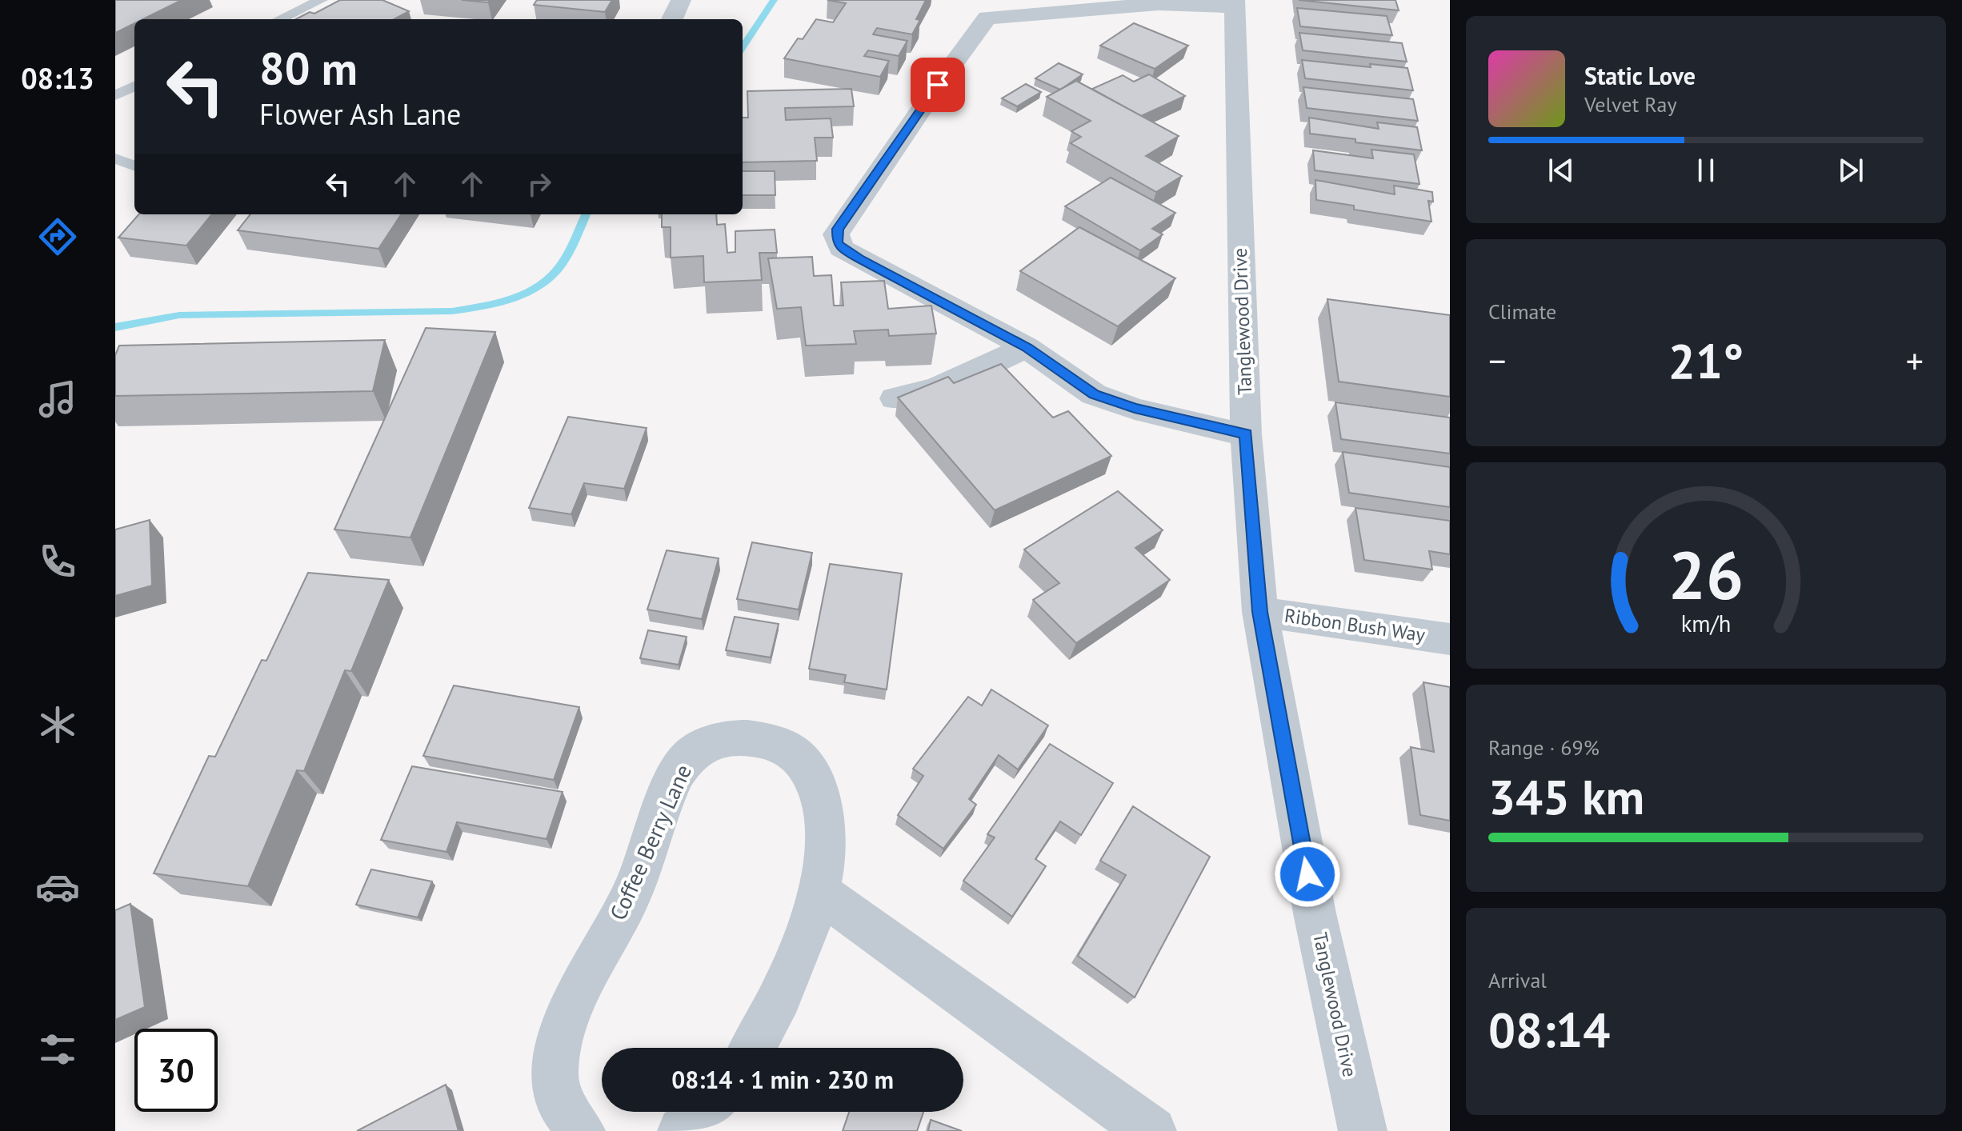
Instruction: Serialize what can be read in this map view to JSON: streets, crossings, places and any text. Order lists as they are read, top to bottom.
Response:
{
  "streets": {
    "street": ["Tanglewood Drive", "Ribbon Bush Way", "Coffee Berry Lane"]
  },
  "crossings": [
    ["Tanglewood Drive", "Ribbon Bush Way"]
  ],
  "page": {
    "tabs": "08:13",
    "turn": ["80 m", "Flower Ash Lane"],
    "song": ["Static Love", "Velvet Ray"],
    "tile": [
      "Climate",
      ["Range · 69%", "345 km"],
      ["Arrival", "08:14"]
    ],
    "heat": ["−", "21°", "+"],
    "limit": "30",
    "trip": "08:14 · 1 min · 230 m",
    "gauge": ["26", "km/h"]
  }
}
